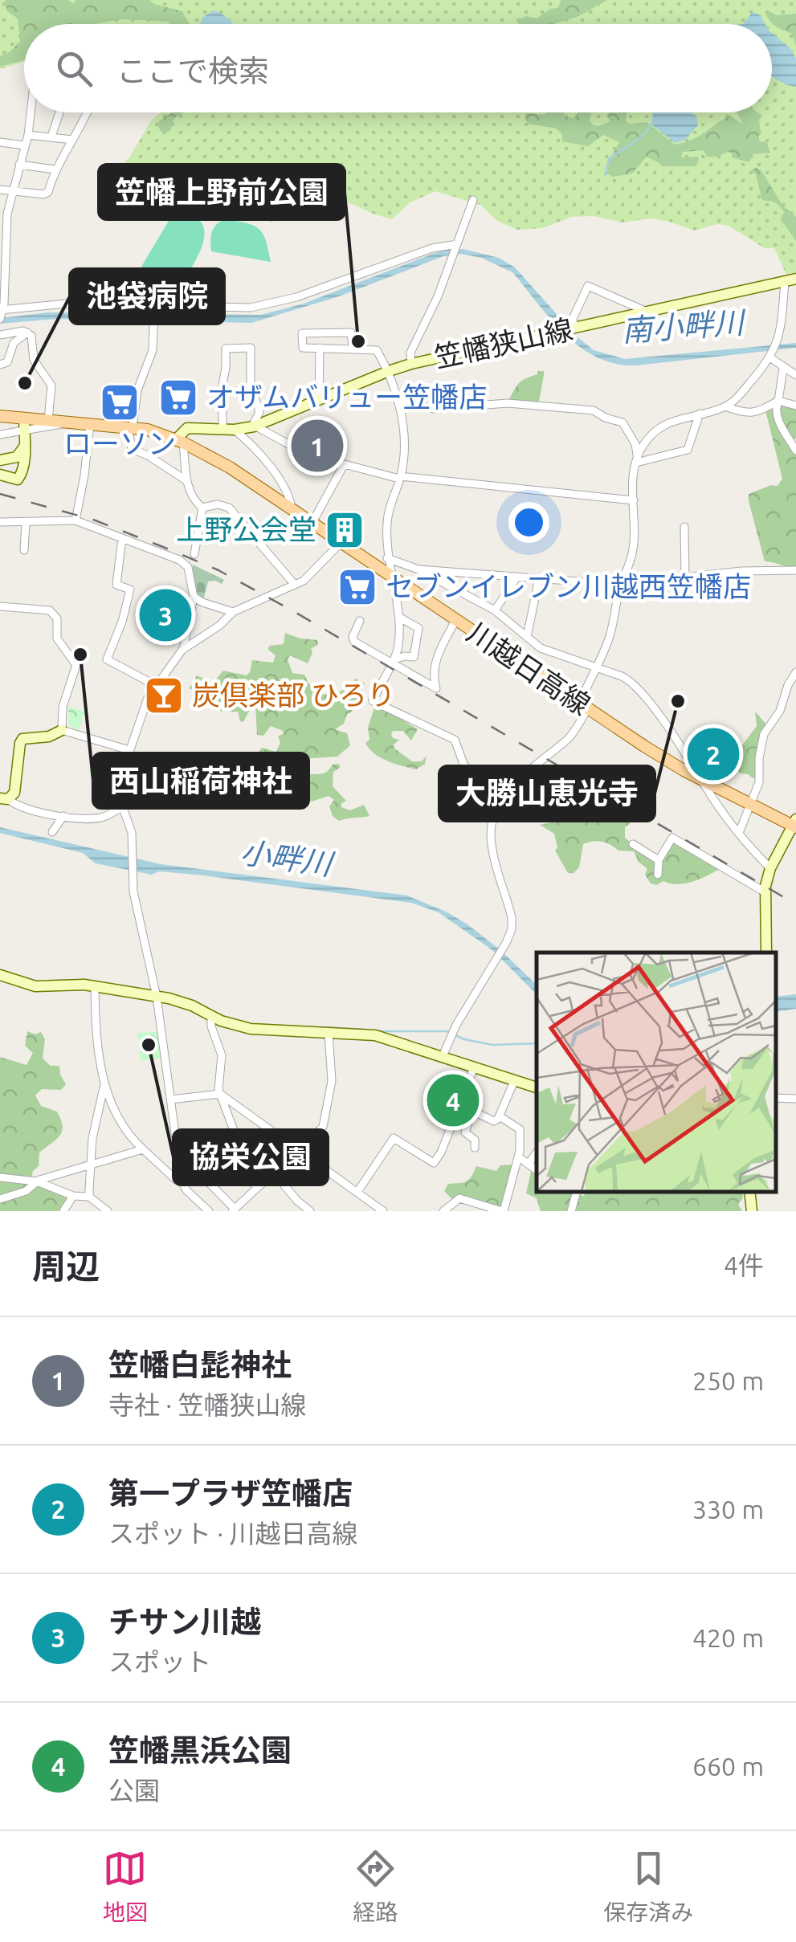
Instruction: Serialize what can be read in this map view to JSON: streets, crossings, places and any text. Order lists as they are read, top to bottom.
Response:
{
  "streets": {
    "main road": ["川越日高線"],
    "street": ["笠幡狭山線"]
  },
  "crossings": [
    ["笠幡狭山線", "川越日高線"]
  ],
  "water": ["南小畔川", "小畔川"],
  "places": {
    "other": [
      "笠幡上野前公園",
      "池袋病院",
      "西山稲荷神社",
      "大勝山恵光寺",
      "協栄公園"
    ],
    "supermarket": ["オザムバリュー笠幡店", "ローソン", "セブンイレブン川越西笠幡店"],
    "building": ["上野公会堂"],
    "bar": ["炭倶楽部 ひろり"]
  },
  "page": {
    "search": "ここで検索",
    "pins": [
      "1",
      "3",
      "2",
      "4"
    ],
    "heading": ["周辺", "4件"],
    "list": [
      {
        "mark": "1",
        "name": "笠幡白髭神社",
        "note": "寺社 · 笠幡狭山線",
        "value": "250 m"
      },
      {
        "mark": "2",
        "name": "第一プラザ笠幡店",
        "note": "スポット · 川越日高線",
        "value": "330 m"
      },
      {
        "mark": "3",
        "name": "チサン川越",
        "note": "スポット",
        "value": "420 m"
      },
      {
        "mark": "4",
        "name": "笠幡黒浜公園",
        "note": "公園",
        "value": "660 m"
      }
    ],
    "nav": ["地図", "経路", "保存済み"]
  }
}
